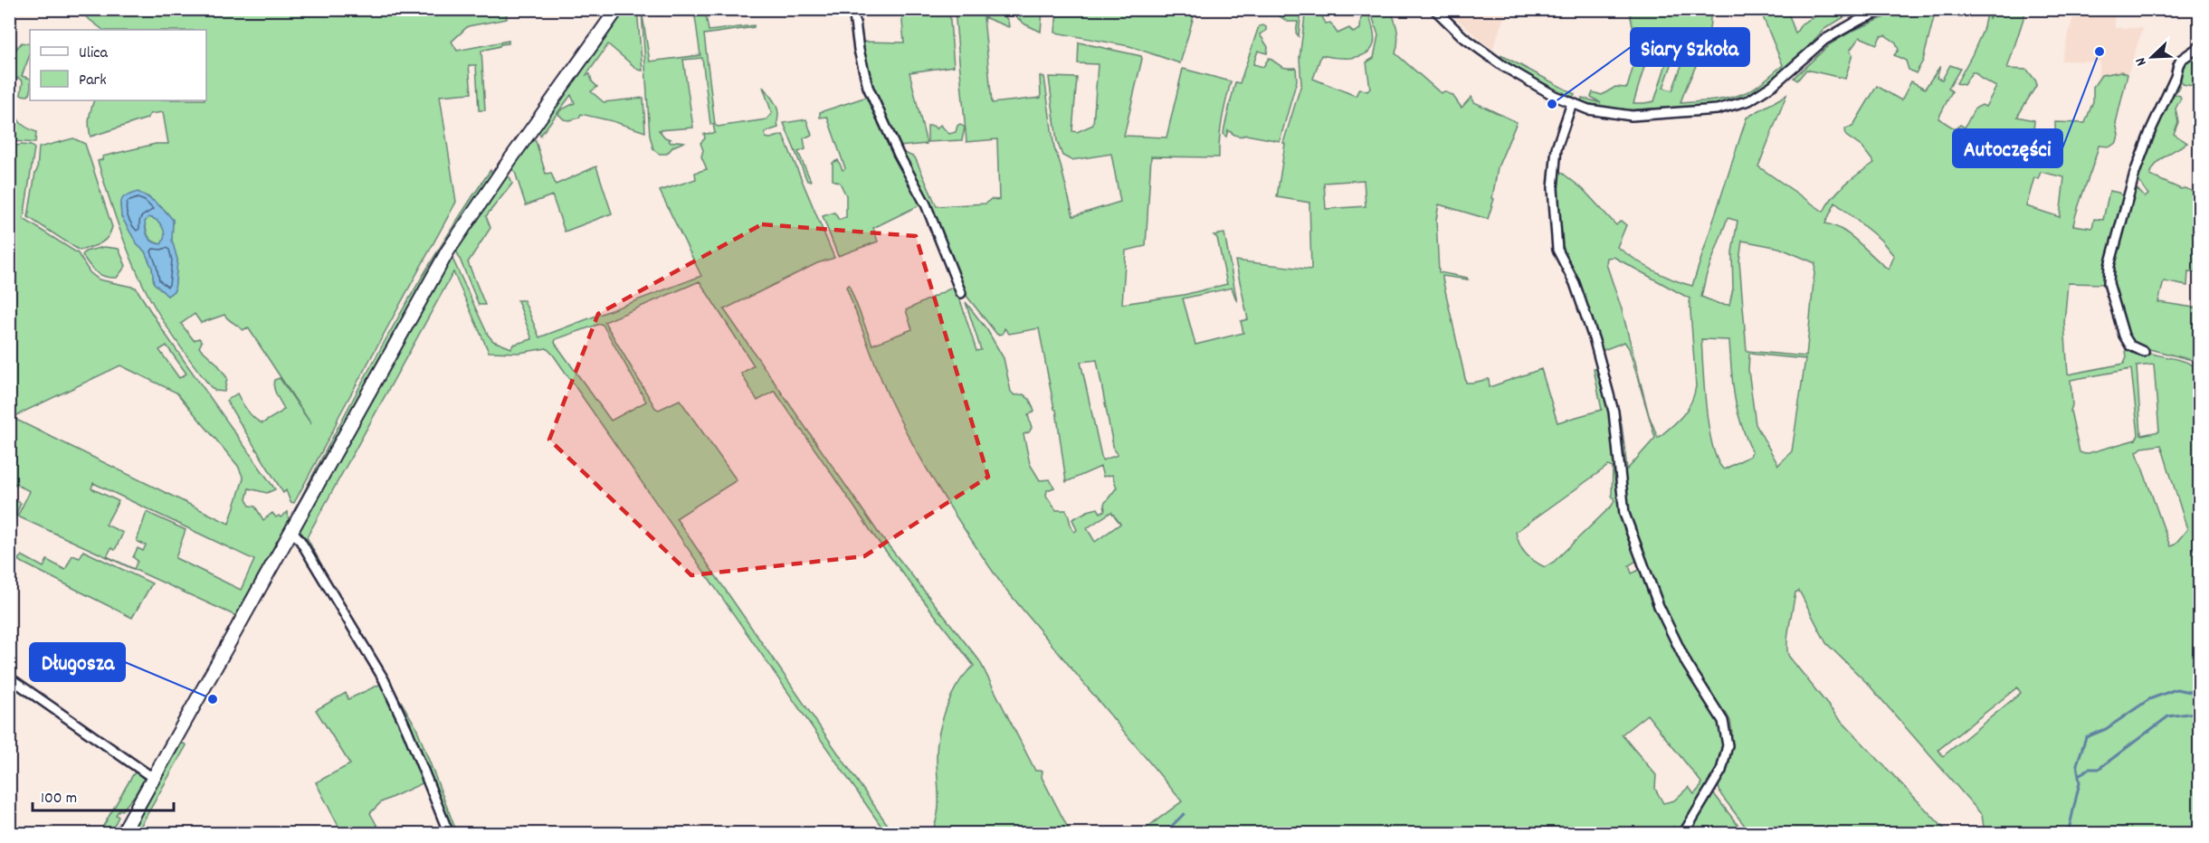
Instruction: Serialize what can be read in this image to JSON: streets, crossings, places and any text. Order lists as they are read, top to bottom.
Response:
{
  "places": ["Autoczęści", "Siary Szkoła", "Długosza"],
  "legend": ["Ulica", "Park"],
  "scale_bar": "100 m",
  "north": "bottom left"
}
